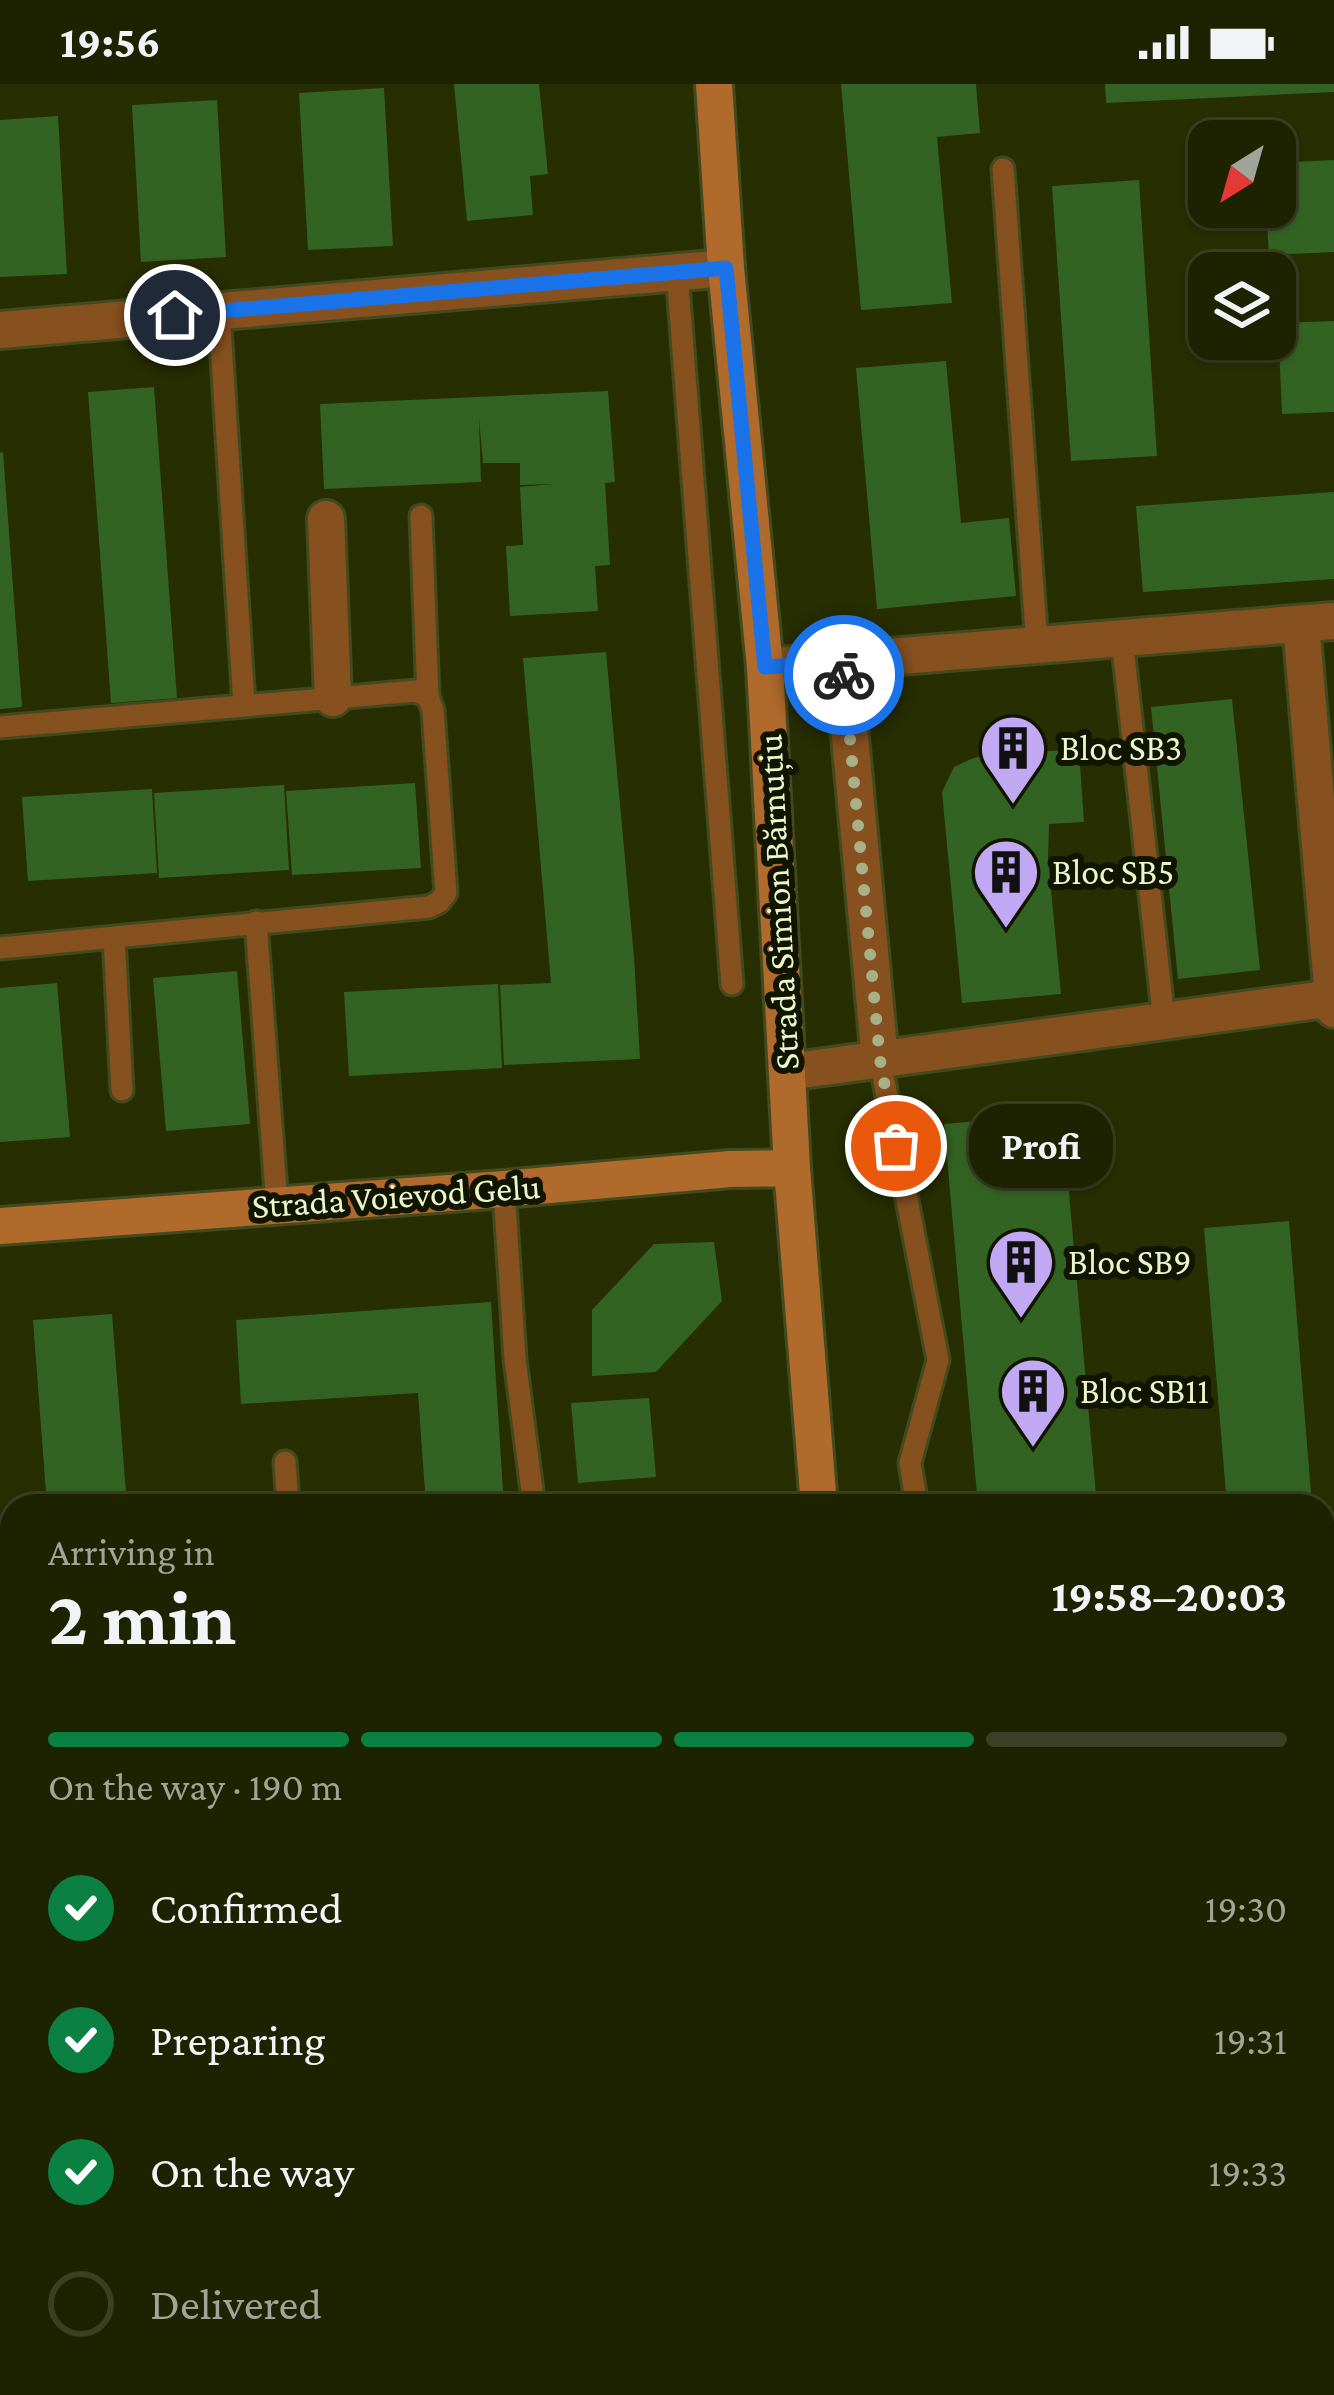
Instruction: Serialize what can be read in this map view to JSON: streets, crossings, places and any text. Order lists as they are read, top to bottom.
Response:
{
  "streets": {
    "street": ["Strada Simion Bărnuțiu", "Strada Voievod Gelu"]
  },
  "crossings": [
    ["Strada Simion Bărnuțiu", "Strada Voievod Gelu"]
  ],
  "places": {
    "building": [
      "Bloc SB3",
      "Bloc SB5",
      "Bloc SB9",
      "Bloc SB11"
    ],
    "other": ["Profi"]
  },
  "north": "bottom left",
  "page": {
    "status": "19:56",
    "bubble": "Profi",
    "heading": ["2 min", "Arriving in", "19:58–20:03"],
    "bar": "On the way · 190 m",
    "list": [
      ["Confirmed", "19:30"],
      ["Preparing", "19:31"],
      ["On the way", "19:33"],
      "Delivered"
    ]
  }
}
